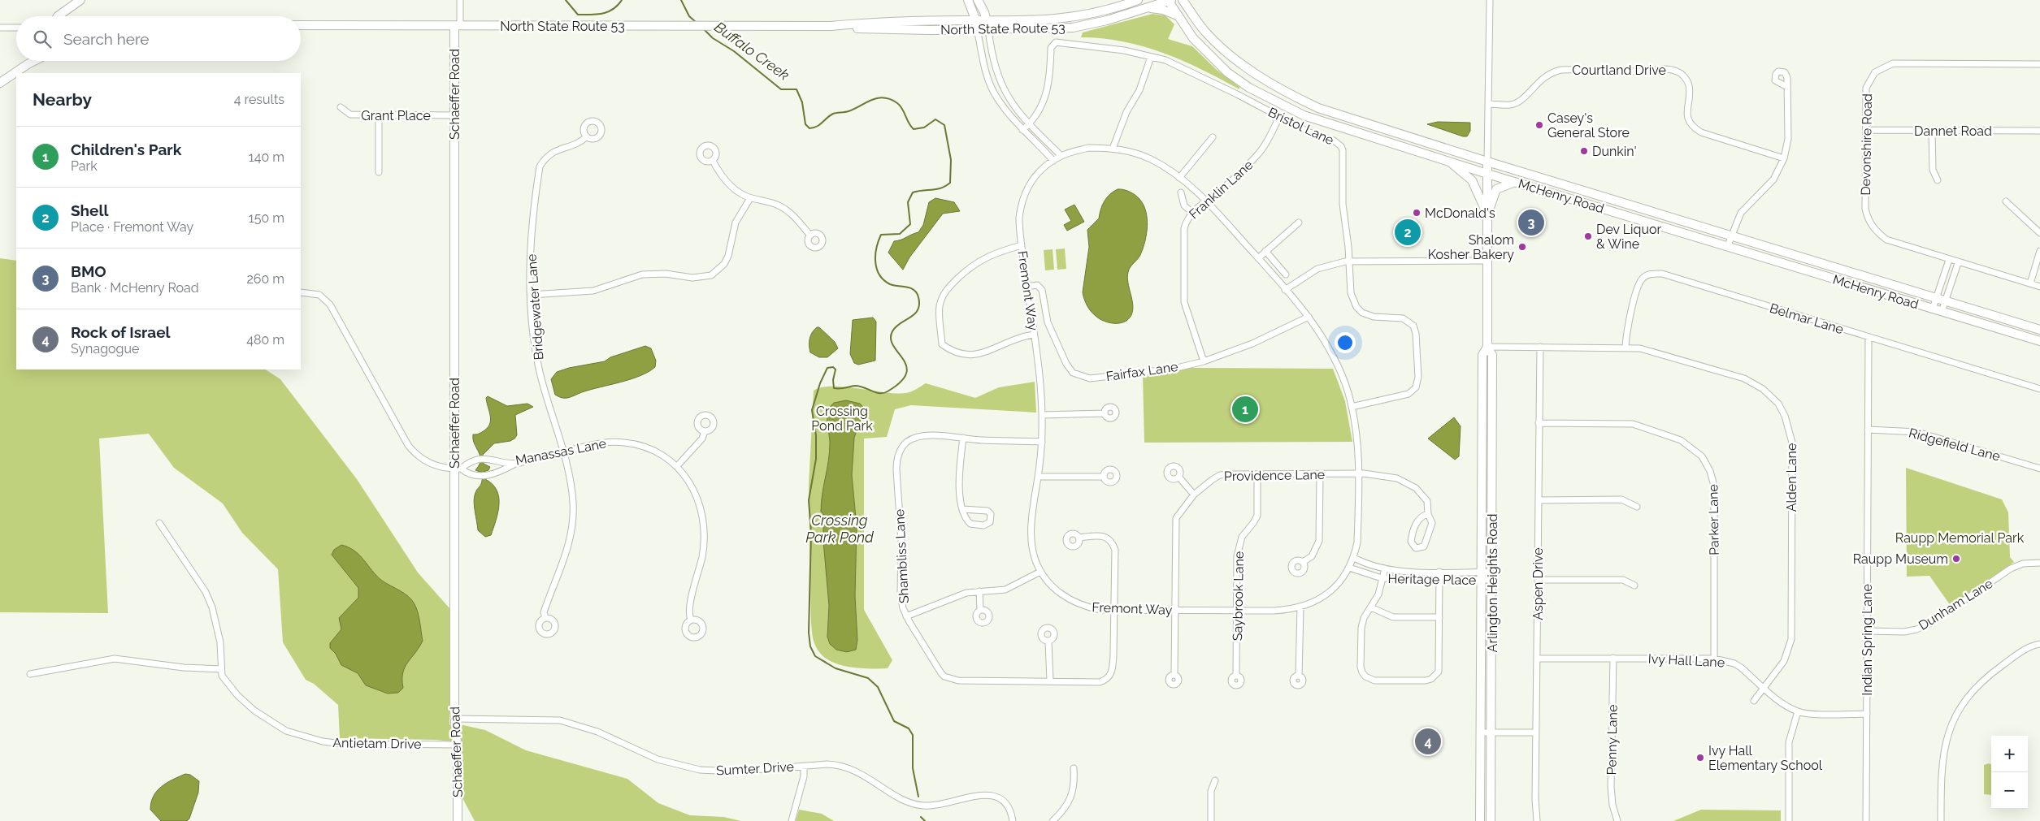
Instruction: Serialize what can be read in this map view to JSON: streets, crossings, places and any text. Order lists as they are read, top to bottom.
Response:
{
  "streets": {
    "main road": [
      "North State Route 53",
      "Schaeffer Road",
      "McHenry Road",
      "Arlington Heights Road"
    ],
    "street": [
      "Courtland Drive",
      "Grant Place",
      "Bristol Lane",
      "Dannet Road",
      "Devonshire Road",
      "Franklin Lane",
      "Fremont Way",
      "Bridgewater Lane",
      "Belmar Lane",
      "Fairfax Lane",
      "Ridgefield Lane",
      "Manassas Lane",
      "Providence Lane",
      "Alden Lane",
      "Parker Lane",
      "Shambliss Lane",
      "Heritage Place",
      "Aspen Drive",
      "Saybrook Lane",
      "Dunham Lane",
      "Indian Spring Lane",
      "Ivy Hall Lane",
      "Penny Lane",
      "Antietam Drive",
      "Sumter Drive"
    ]
  },
  "crossings": [
    ["North State Route 53", "Schaeffer Road"],
    ["North State Route 53", "McHenry Road"],
    ["Schaeffer Road", "Grant Place"],
    ["Schaeffer Road", "Manassas Lane"],
    ["Schaeffer Road", "Antietam Drive"],
    ["Schaeffer Road", "Sumter Drive"],
    ["Bristol Lane", "Franklin Lane"],
    ["Bristol Lane", "Fremont Way"],
    ["Dannet Road", "Devonshire Road"],
    ["Franklin Lane", "Fremont Way"],
    ["Franklin Lane", "Fairfax Lane"],
    ["McHenry Road", "Arlington Heights Road"],
    ["Fremont Way", "Fairfax Lane"],
    ["Fremont Way", "Providence Lane"],
    ["Fremont Way", "Shambliss Lane"],
    ["Fremont Way", "Heritage Place"],
    ["Fremont Way", "Saybrook Lane"],
    ["Bridgewater Lane", "Manassas Lane"],
    ["Belmar Lane", "Alden Lane"],
    ["Belmar Lane", "Indian Spring Lane"],
    ["Ridgefield Lane", "Indian Spring Lane"],
    ["Providence Lane", "Saybrook Lane"],
    ["Alden Lane", "Arlington Heights Road"],
    ["Alden Lane", "Aspen Drive"],
    ["Alden Lane", "Ivy Hall Lane"],
    ["Parker Lane", "Aspen Drive"],
    ["Parker Lane", "Ivy Hall Lane"],
    ["Heritage Place", "Arlington Heights Road"],
    ["Aspen Drive", "Ivy Hall Lane"],
    ["Dunham Lane", "Indian Spring Lane"],
    ["Indian Spring Lane", "Ivy Hall Lane"],
    ["Ivy Hall Lane", "Penny Lane"]
  ],
  "water": ["Buffalo Creek", "Crossing Park Pond"],
  "parks": ["Crossing Pond Park", "Raupp Memorial Park"],
  "places": [
    "Casey's General Store",
    "Dunkin'",
    "McDonald's",
    "Dev Liquor & Wine",
    "Shalom Kosher Bakery",
    "Raupp Museum",
    "Ivy Hall Elementary School"
  ],
  "page": {
    "search": "Search here",
    "heading": ["Nearby", "4 results"],
    "list": [
      {
        "mark": "1",
        "name": "Children's Park",
        "note": "Park",
        "value": "140 m"
      },
      {
        "mark": "2",
        "name": "Shell",
        "note": "Place · Fremont Way",
        "value": "150 m"
      },
      {
        "mark": "3",
        "name": "BMO",
        "note": "Bank · McHenry Road",
        "value": "260 m"
      },
      {
        "mark": "4",
        "name": "Rock of Israel",
        "note": "Synagogue",
        "value": "480 m"
      }
    ],
    "pins": [
      "3",
      "2",
      "1",
      "4"
    ],
    "map_buttons": ["+", "−"]
  }
}
